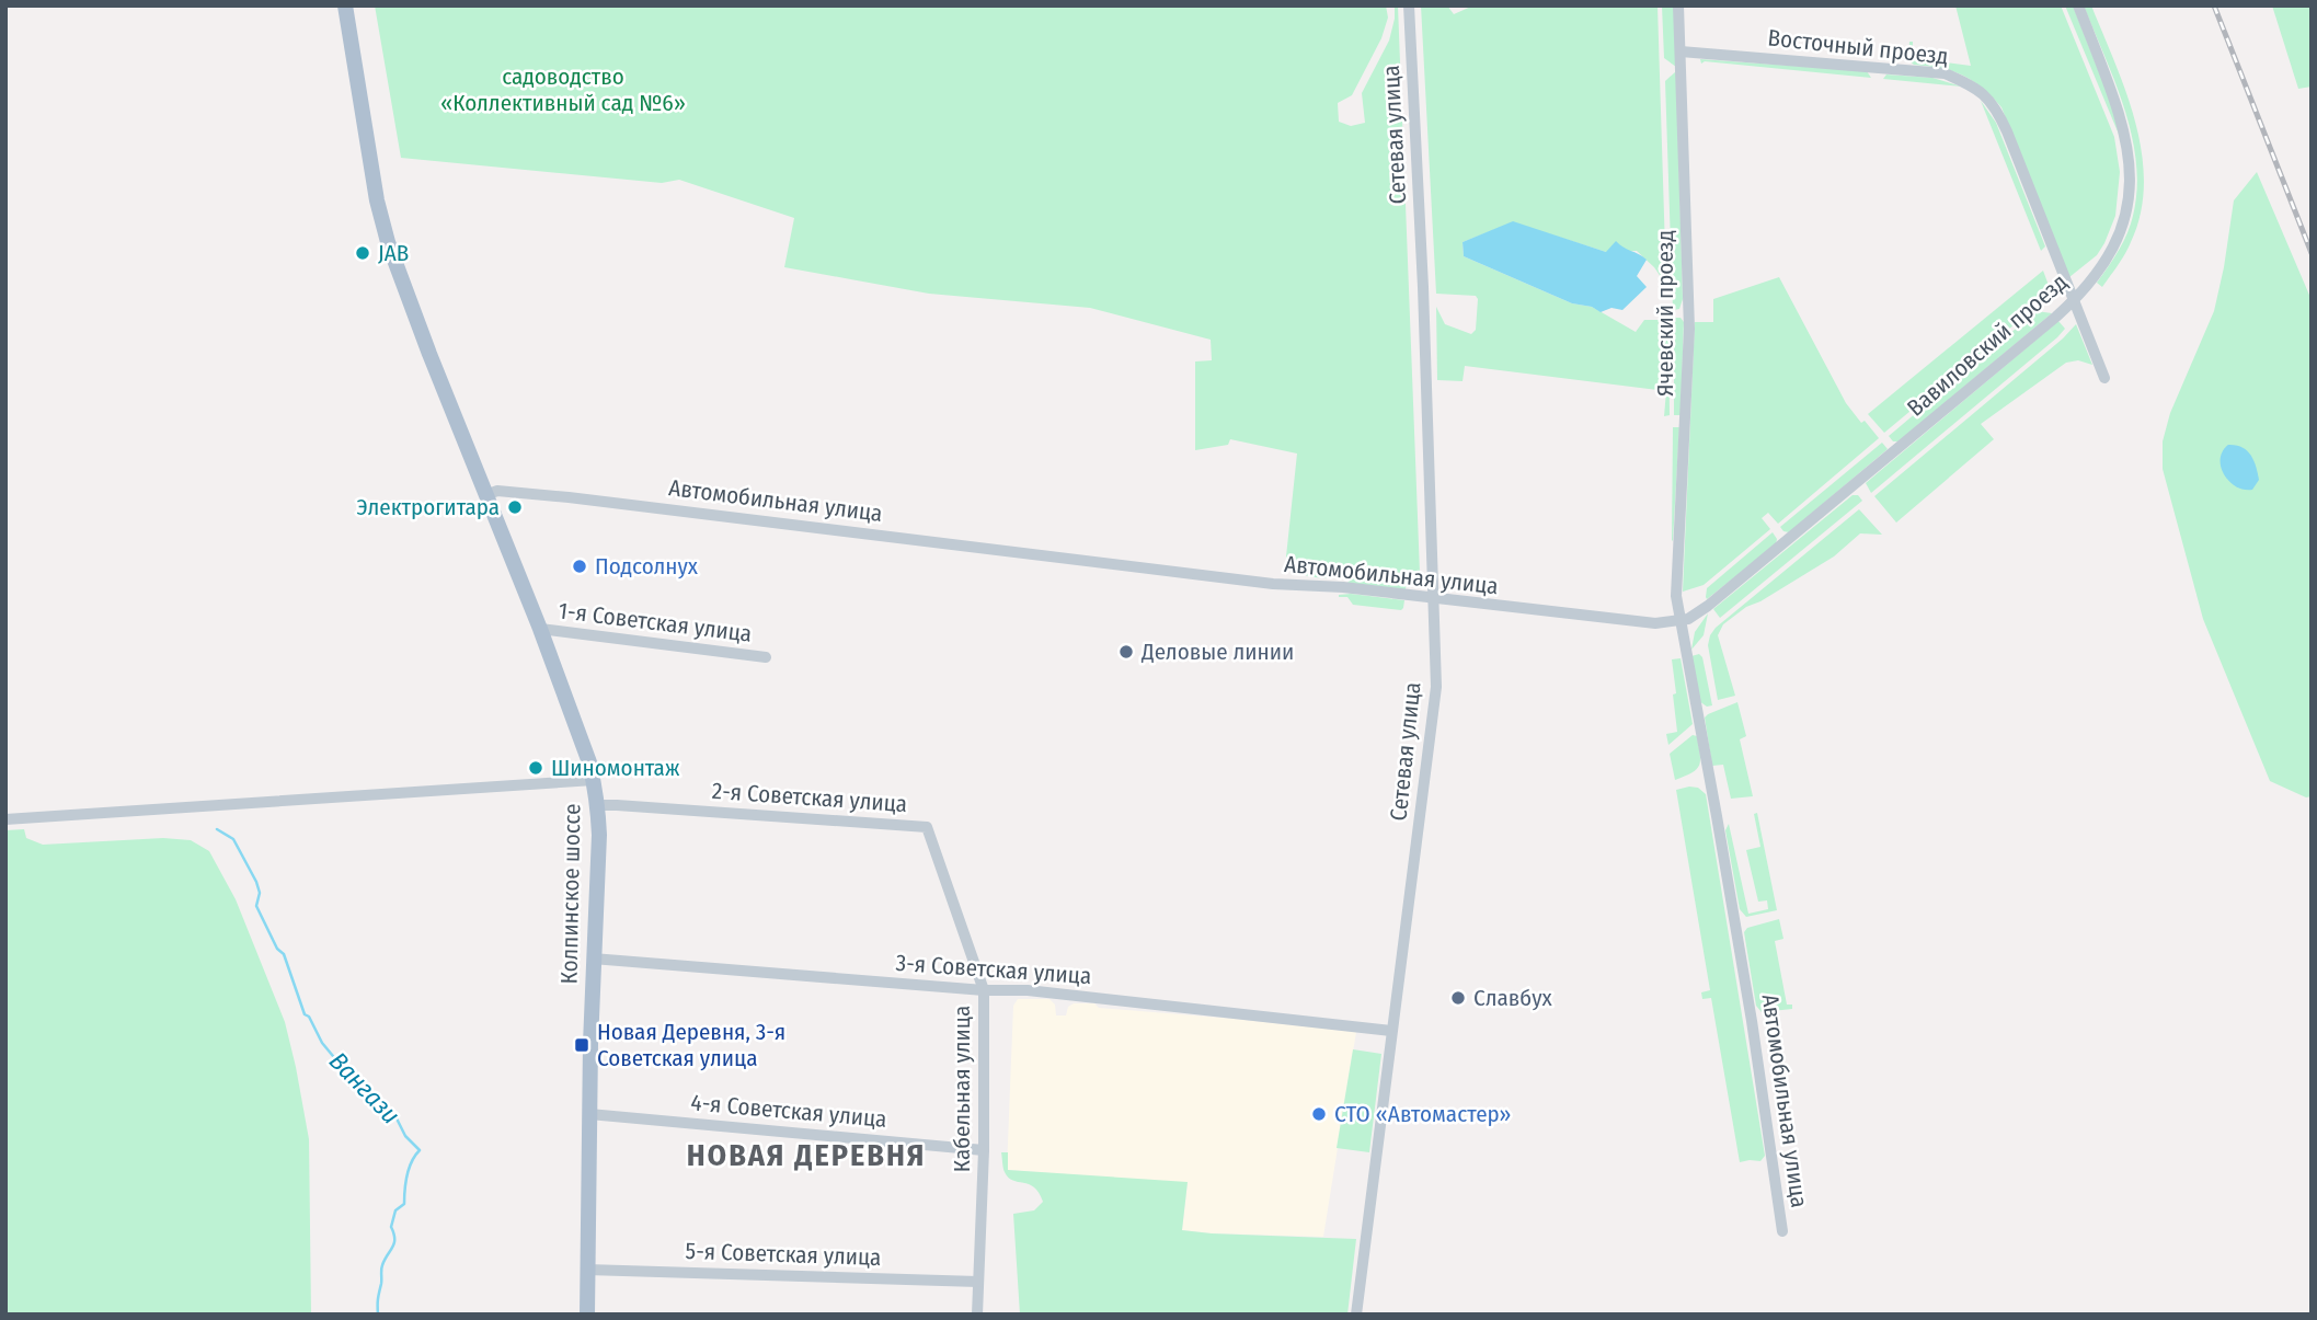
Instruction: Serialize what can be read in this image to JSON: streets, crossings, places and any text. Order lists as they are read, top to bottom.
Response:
{
  "streets": {
    "main road": ["Колпинское шоссе"],
    "street": [
      "Восточный проезд",
      "Сетевая улица",
      "Ячевский проезд",
      "Вавиловский проезд",
      "Автомобильная улица",
      "1-я Советская улица",
      "2-я Советская улица",
      "3-я Советская улица",
      "Кабельная улица",
      "4-я Советская улица",
      "5-я Советская улица"
    ]
  },
  "crossings": [
    ["Восточный проезд", "Ячевский проезд"],
    ["Восточный проезд", "Вавиловский проезд"],
    ["Сетевая улица", "Автомобильная улица"],
    ["Сетевая улица", "3-я Советская улица"],
    ["Ячевский проезд", "Вавиловский проезд"],
    ["Ячевский проезд", "Автомобильная улица"],
    ["Вавиловский проезд", "Автомобильная улица"],
    ["Автомобильная улица", "Колпинское шоссе"],
    ["1-я Советская улица", "Колпинское шоссе"],
    ["2-я Советская улица", "Колпинское шоссе"],
    ["2-я Советская улица", "Кабельная улица"],
    ["Колпинское шоссе", "3-я Советская улица"],
    ["Колпинское шоссе", "4-я Советская улица"],
    ["Колпинское шоссе", "5-я Советская улица"],
    ["3-я Советская улица", "Кабельная улица"],
    ["Кабельная улица", "4-я Советская улица"],
    ["Кабельная улица", "5-я Советская улица"]
  ],
  "districts": ["НОВАЯ ДЕРЕВНЯ"],
  "water": ["Вангази"],
  "parks": ["садоводство «Коллективный сад №6»"],
  "places": {
    "other": [
      "JAB",
      "Электрогитара",
      "Подсолнух",
      "Деловые линии",
      "Шиномонтаж",
      "Славбух",
      "СТО «Автомастер»"
    ],
    "transit": ["Новая Деревня, 3-я Советская улица"]
  }
}
